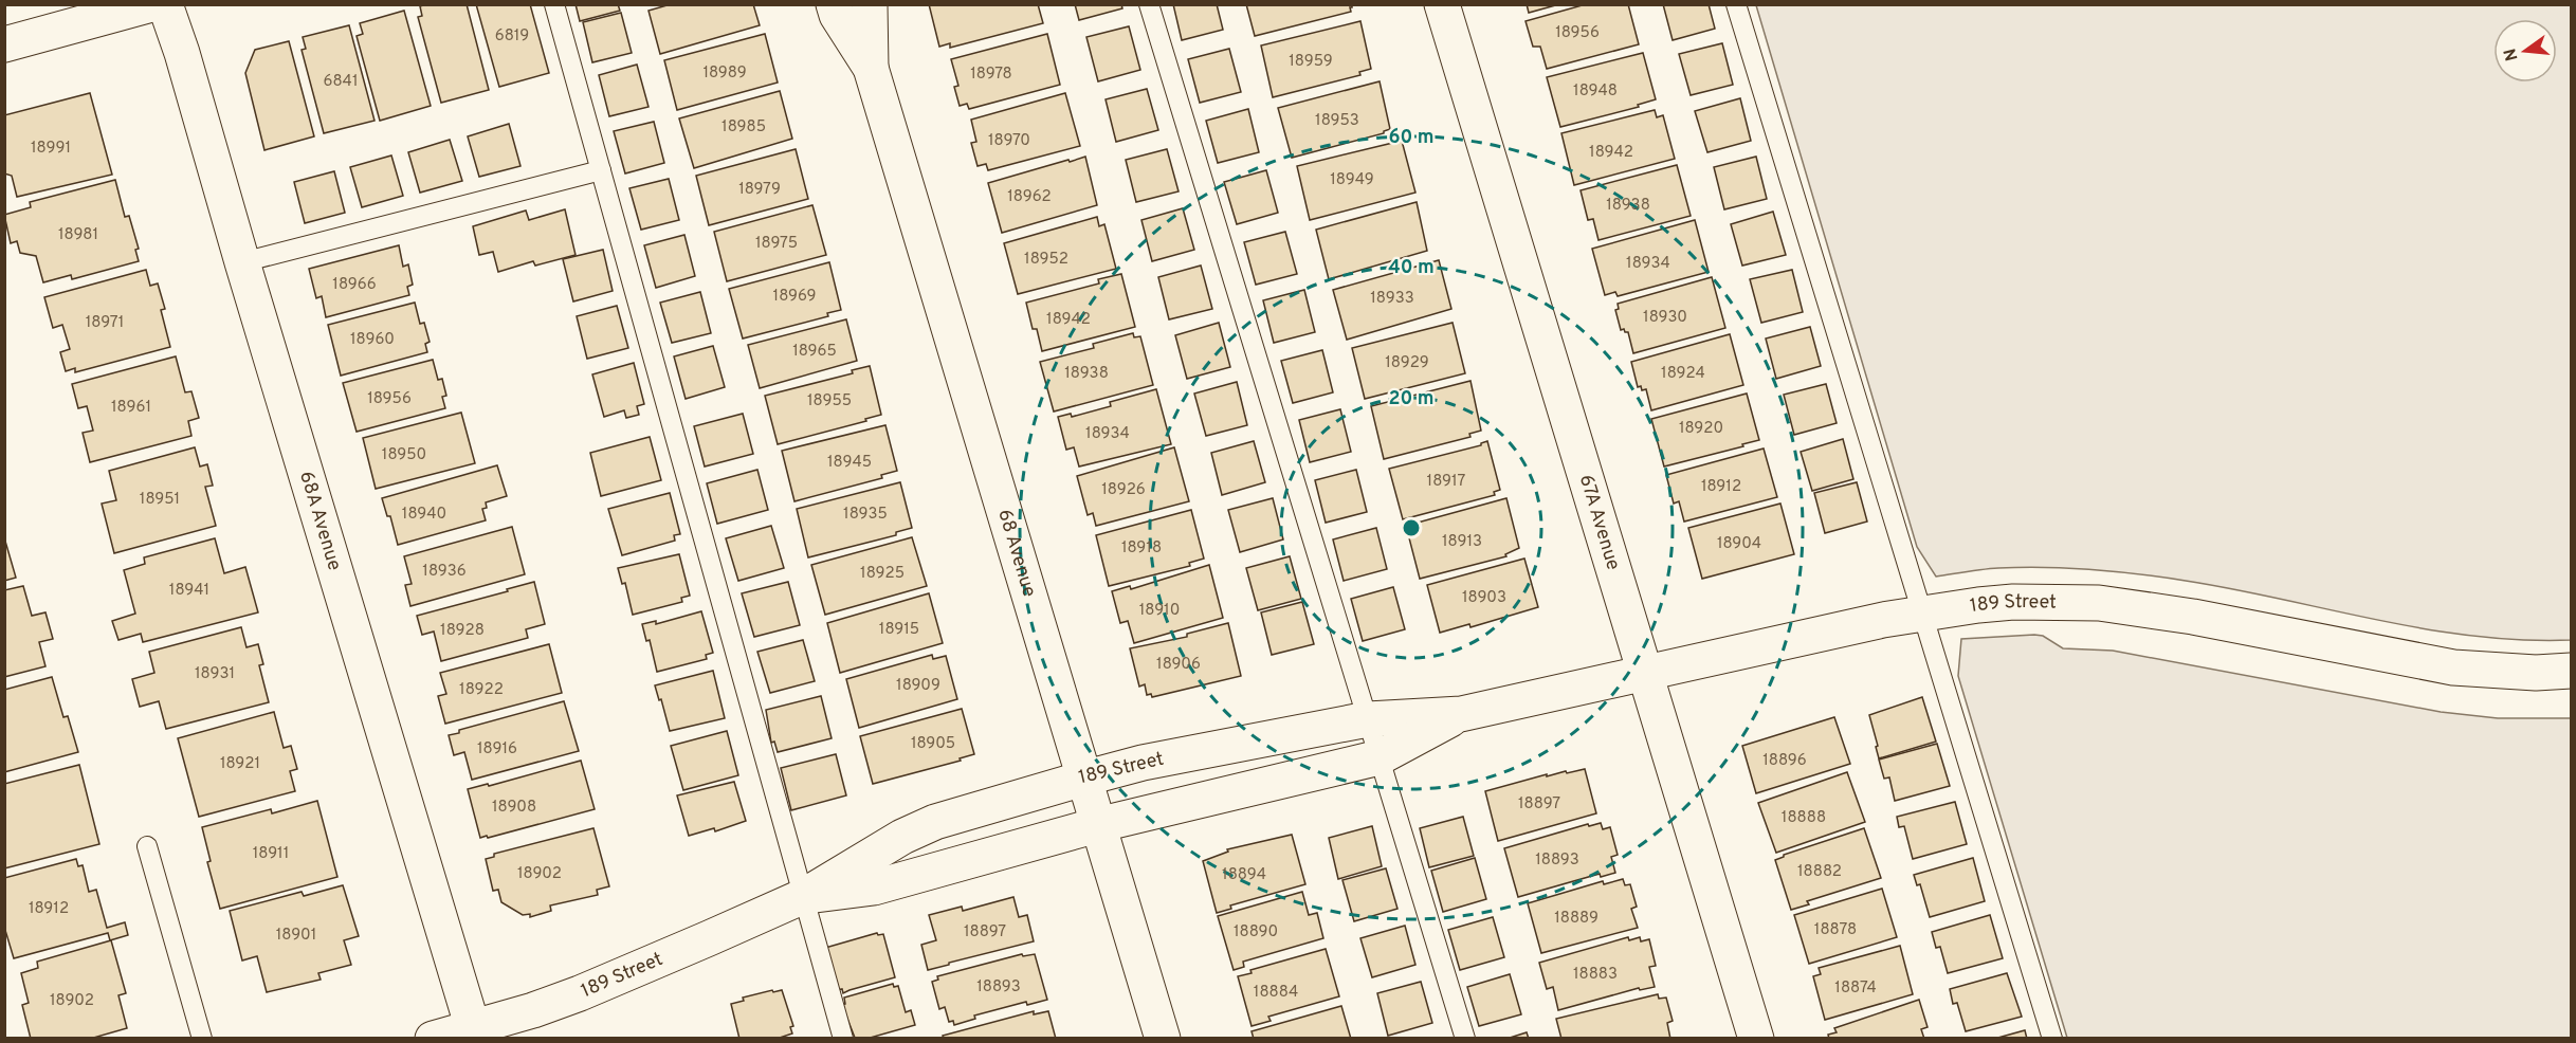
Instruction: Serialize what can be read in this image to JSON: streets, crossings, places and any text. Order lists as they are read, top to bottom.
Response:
{
  "streets": {
    "street": [
      "68A Avenue",
      "67A Avenue",
      "68 Avenue",
      "189 Street"
    ]
  },
  "crossings": [
    ["68A Avenue", "189 Street"],
    ["67A Avenue", "189 Street"],
    ["68 Avenue", "189 Street"]
  ],
  "house_numbers": [
    "18956",
    "6819",
    "18959",
    "18989",
    "18978",
    "6841",
    "18948",
    "18953",
    "18985",
    "18970",
    "18991",
    "18942",
    "18949",
    "18979",
    "18962",
    "18938",
    "18981",
    "18975",
    "18952",
    "18934",
    "18966",
    "18969",
    "18933",
    "18930",
    "18942",
    "18971",
    "18960",
    "18965",
    "18929",
    "18938",
    "18924",
    "18956",
    "18955",
    "18961",
    "18920",
    "18934",
    "18950",
    "18945",
    "18917",
    "18912",
    "18926",
    "18951",
    "18940",
    "18935",
    "18913",
    "18904",
    "18918",
    "18936",
    "18925",
    "18941",
    "18903",
    "18910",
    "18915",
    "18928",
    "18906",
    "18931",
    "18909",
    "18922",
    "18905",
    "18916",
    "18896",
    "18921",
    "18897",
    "18908",
    "18888",
    "18911",
    "18893",
    "18882",
    "18902",
    "18894",
    "18912",
    "18889",
    "18878",
    "18897",
    "18890",
    "18901",
    "18883",
    "18893",
    "18874",
    "18884",
    "18902"
  ],
  "north": "left",
  "rings": ["60 m", "40 m", "20 m"]
}
